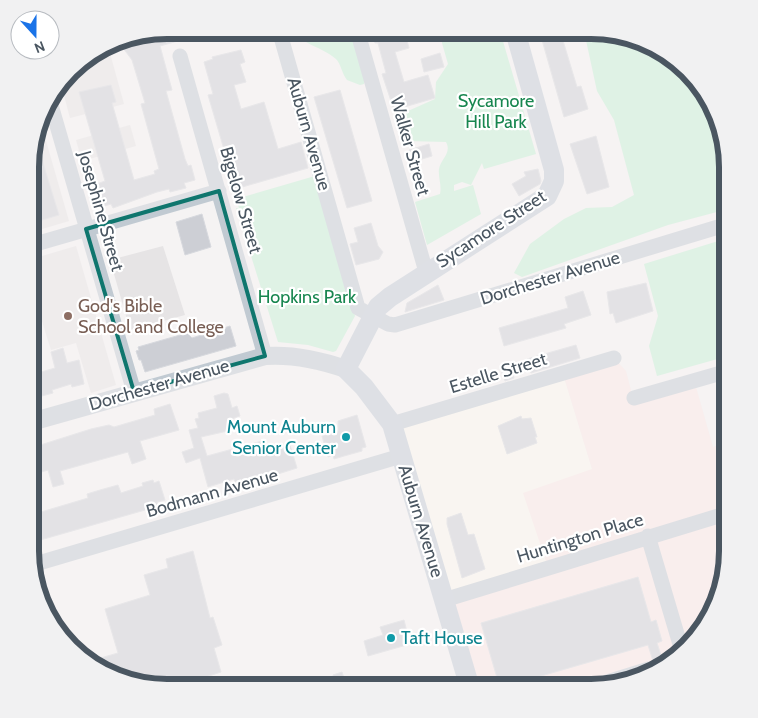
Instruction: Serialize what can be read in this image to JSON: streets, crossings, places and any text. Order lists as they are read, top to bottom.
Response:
{
  "streets": {
    "main road": ["Auburn Avenue", "Sycamore Street"],
    "street": [
      "Walker Street",
      "Bigelow Street",
      "Josephine Street",
      "Dorchester Avenue",
      "Estelle Street",
      "Bodmann Avenue",
      "Huntington Place"
    ]
  },
  "crossings": [
    ["Auburn Avenue", "Sycamore Street"],
    ["Auburn Avenue", "Dorchester Avenue"],
    ["Auburn Avenue", "Estelle Street"],
    ["Auburn Avenue", "Bodmann Avenue"],
    ["Auburn Avenue", "Huntington Place"],
    ["Walker Street", "Sycamore Street"],
    ["Bigelow Street", "Dorchester Avenue"],
    ["Josephine Street", "Dorchester Avenue"],
    ["Sycamore Street", "Dorchester Avenue"]
  ],
  "parks": ["Sycamore Hill Park", "Hopkins Park"],
  "places": ["God's Bible School and College", "Mount Auburn Senior Center", "Taft House"],
  "north": "bottom"
}
